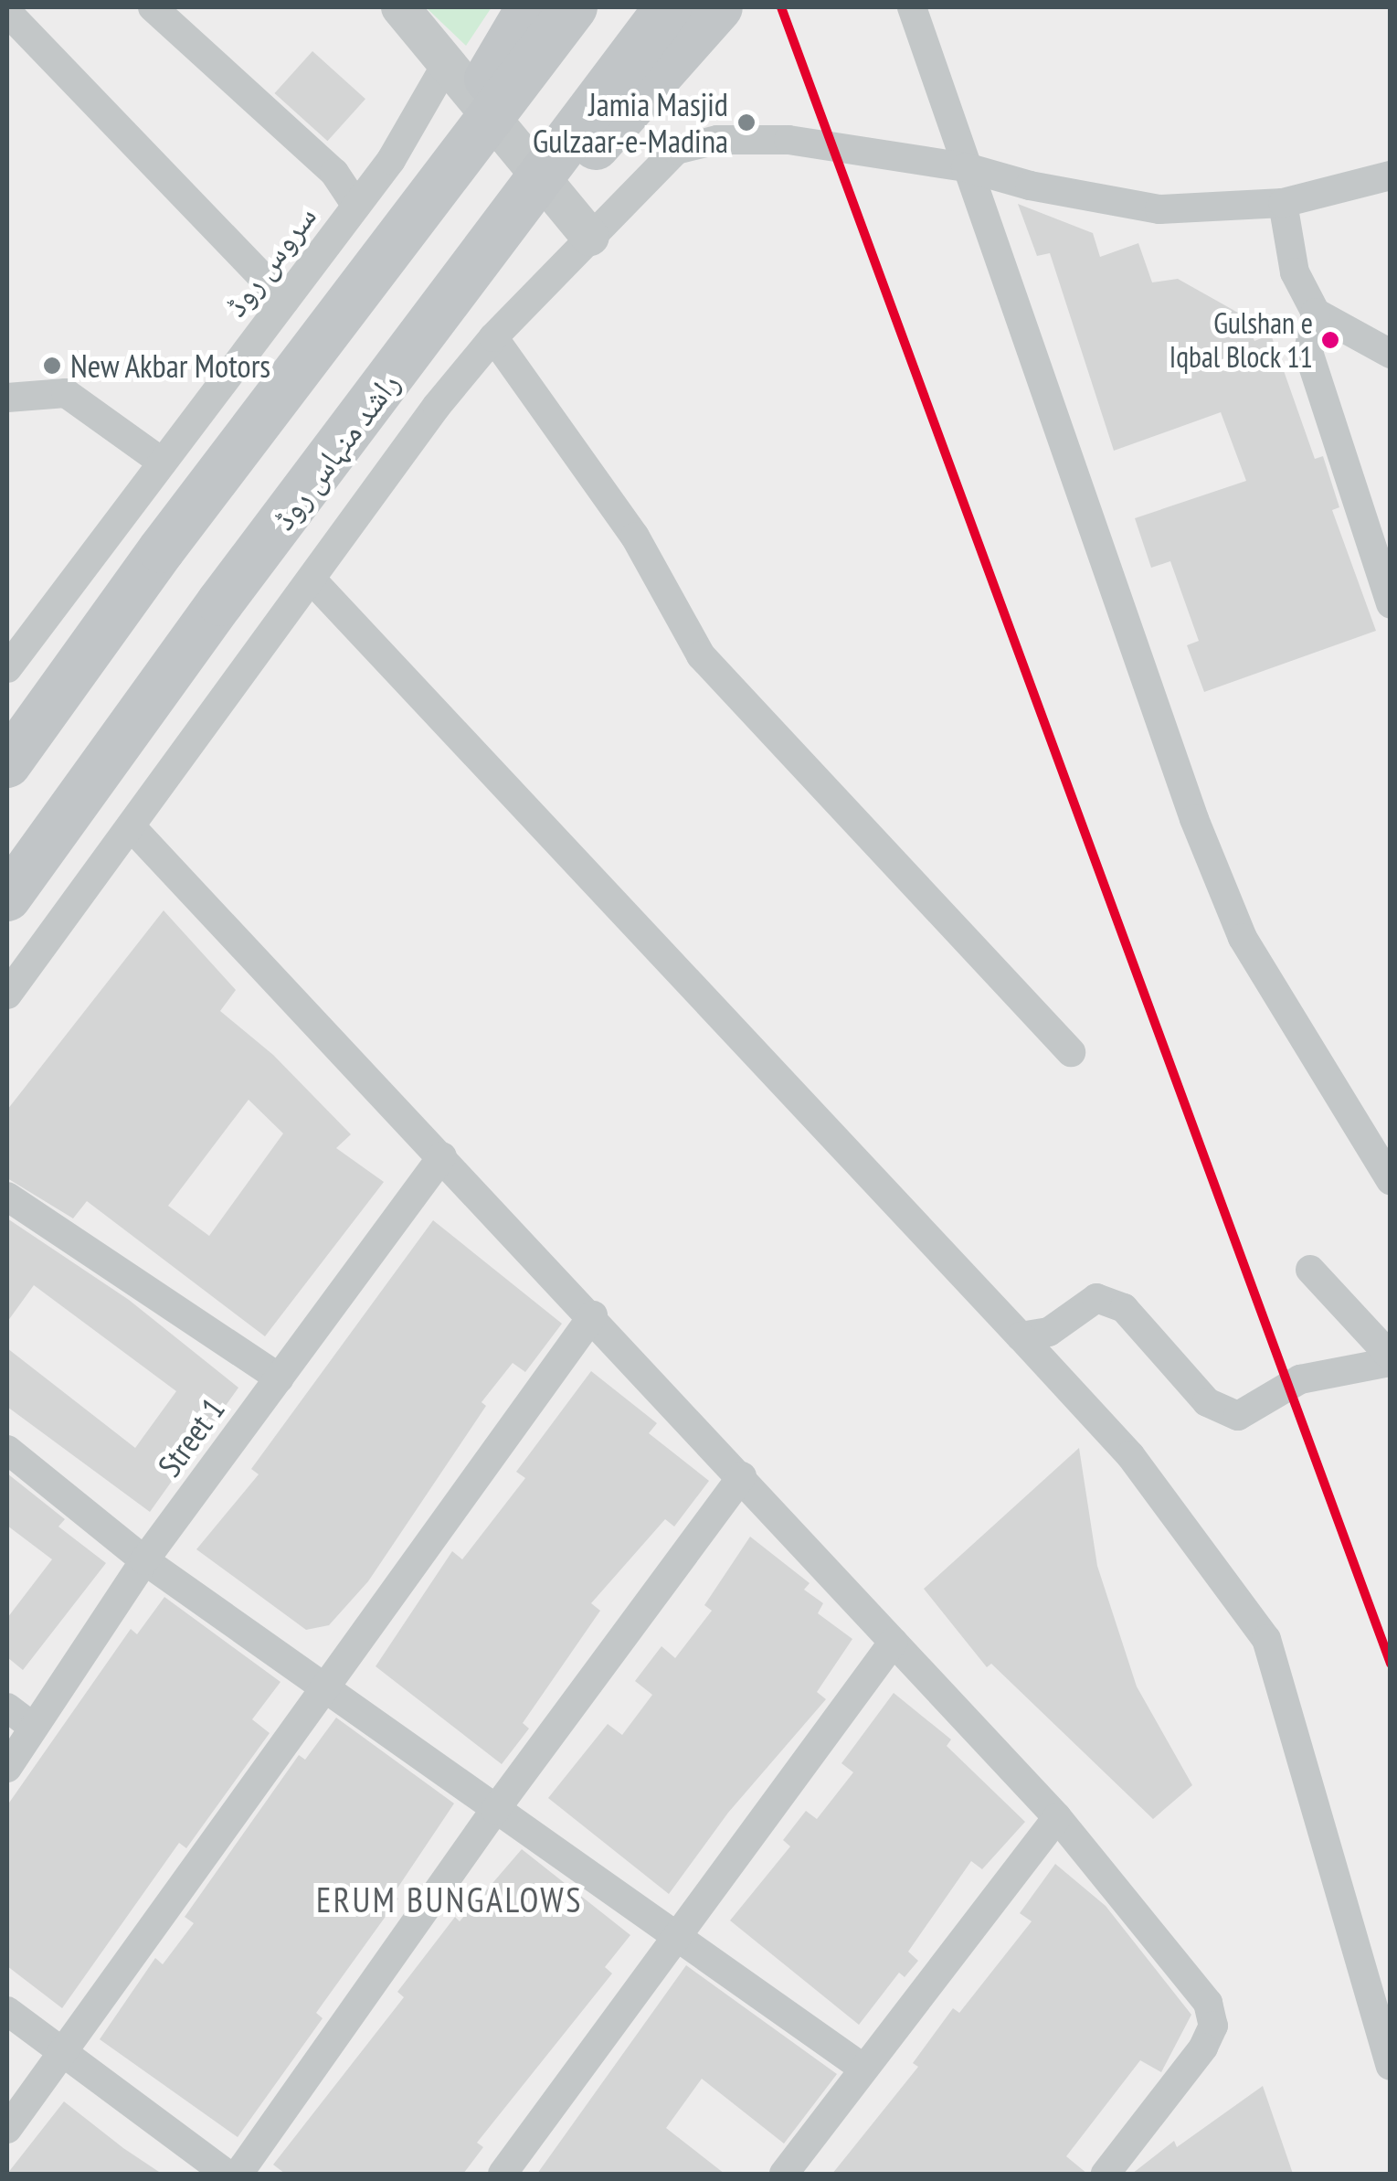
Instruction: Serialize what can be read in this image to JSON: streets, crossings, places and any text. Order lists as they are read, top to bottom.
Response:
{
  "streets": {
    "main road": ["راشد منہاس روڈ"],
    "street": ["سروس روڈ", "Street 1"]
  },
  "districts": ["ERUM BUNGALOWS"],
  "places": ["Jamia Masjid Gulzaar-e-Madina", "Gulshan e Iqbal Block 11", "New Akbar Motors"]
}
